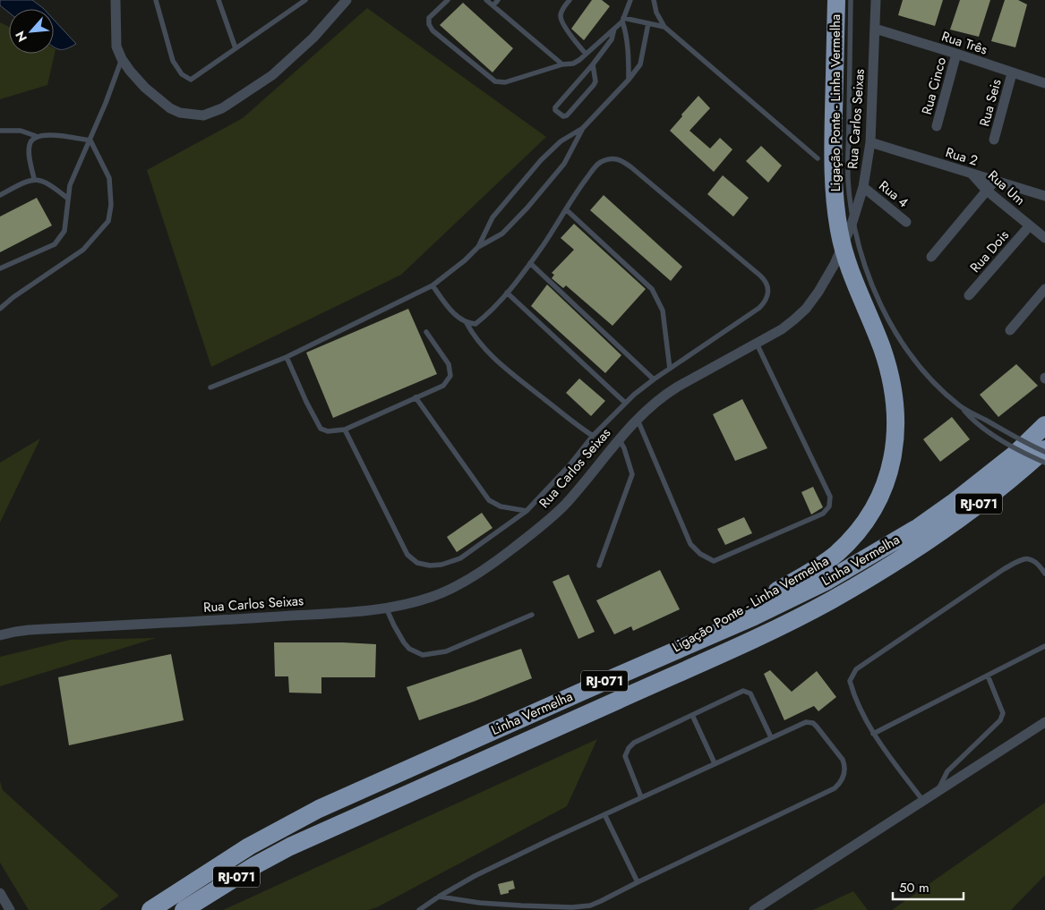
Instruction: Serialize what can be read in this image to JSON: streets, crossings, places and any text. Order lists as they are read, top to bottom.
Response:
{
  "streets": {
    "highway": ["Ligação Ponte - Linha Vermelha", "RJ-071", "Linha Vermelha"],
    "street": [
      "Rua Três",
      "Rua Cinco",
      "Rua Seis",
      "Rua Carlos Seixas",
      "Rua 2",
      "Rua Um",
      "Rua 4",
      "Rua Dois"
    ]
  },
  "crossings": [
    ["Rua Três", "Rua Cinco"],
    ["Rua Três", "Rua Seis"],
    ["Rua Três", "Rua Carlos Seixas"],
    ["Ligação Ponte - Linha Vermelha", "Linha Vermelha"],
    ["Rua Carlos Seixas", "Rua 2"],
    ["Rua Carlos Seixas", "Rua 4"],
    ["Rua 2", "Rua Um"],
    ["Rua Um", "Rua Dois"]
  ],
  "scale_bar": "50 m",
  "north": "bottom left"
}
